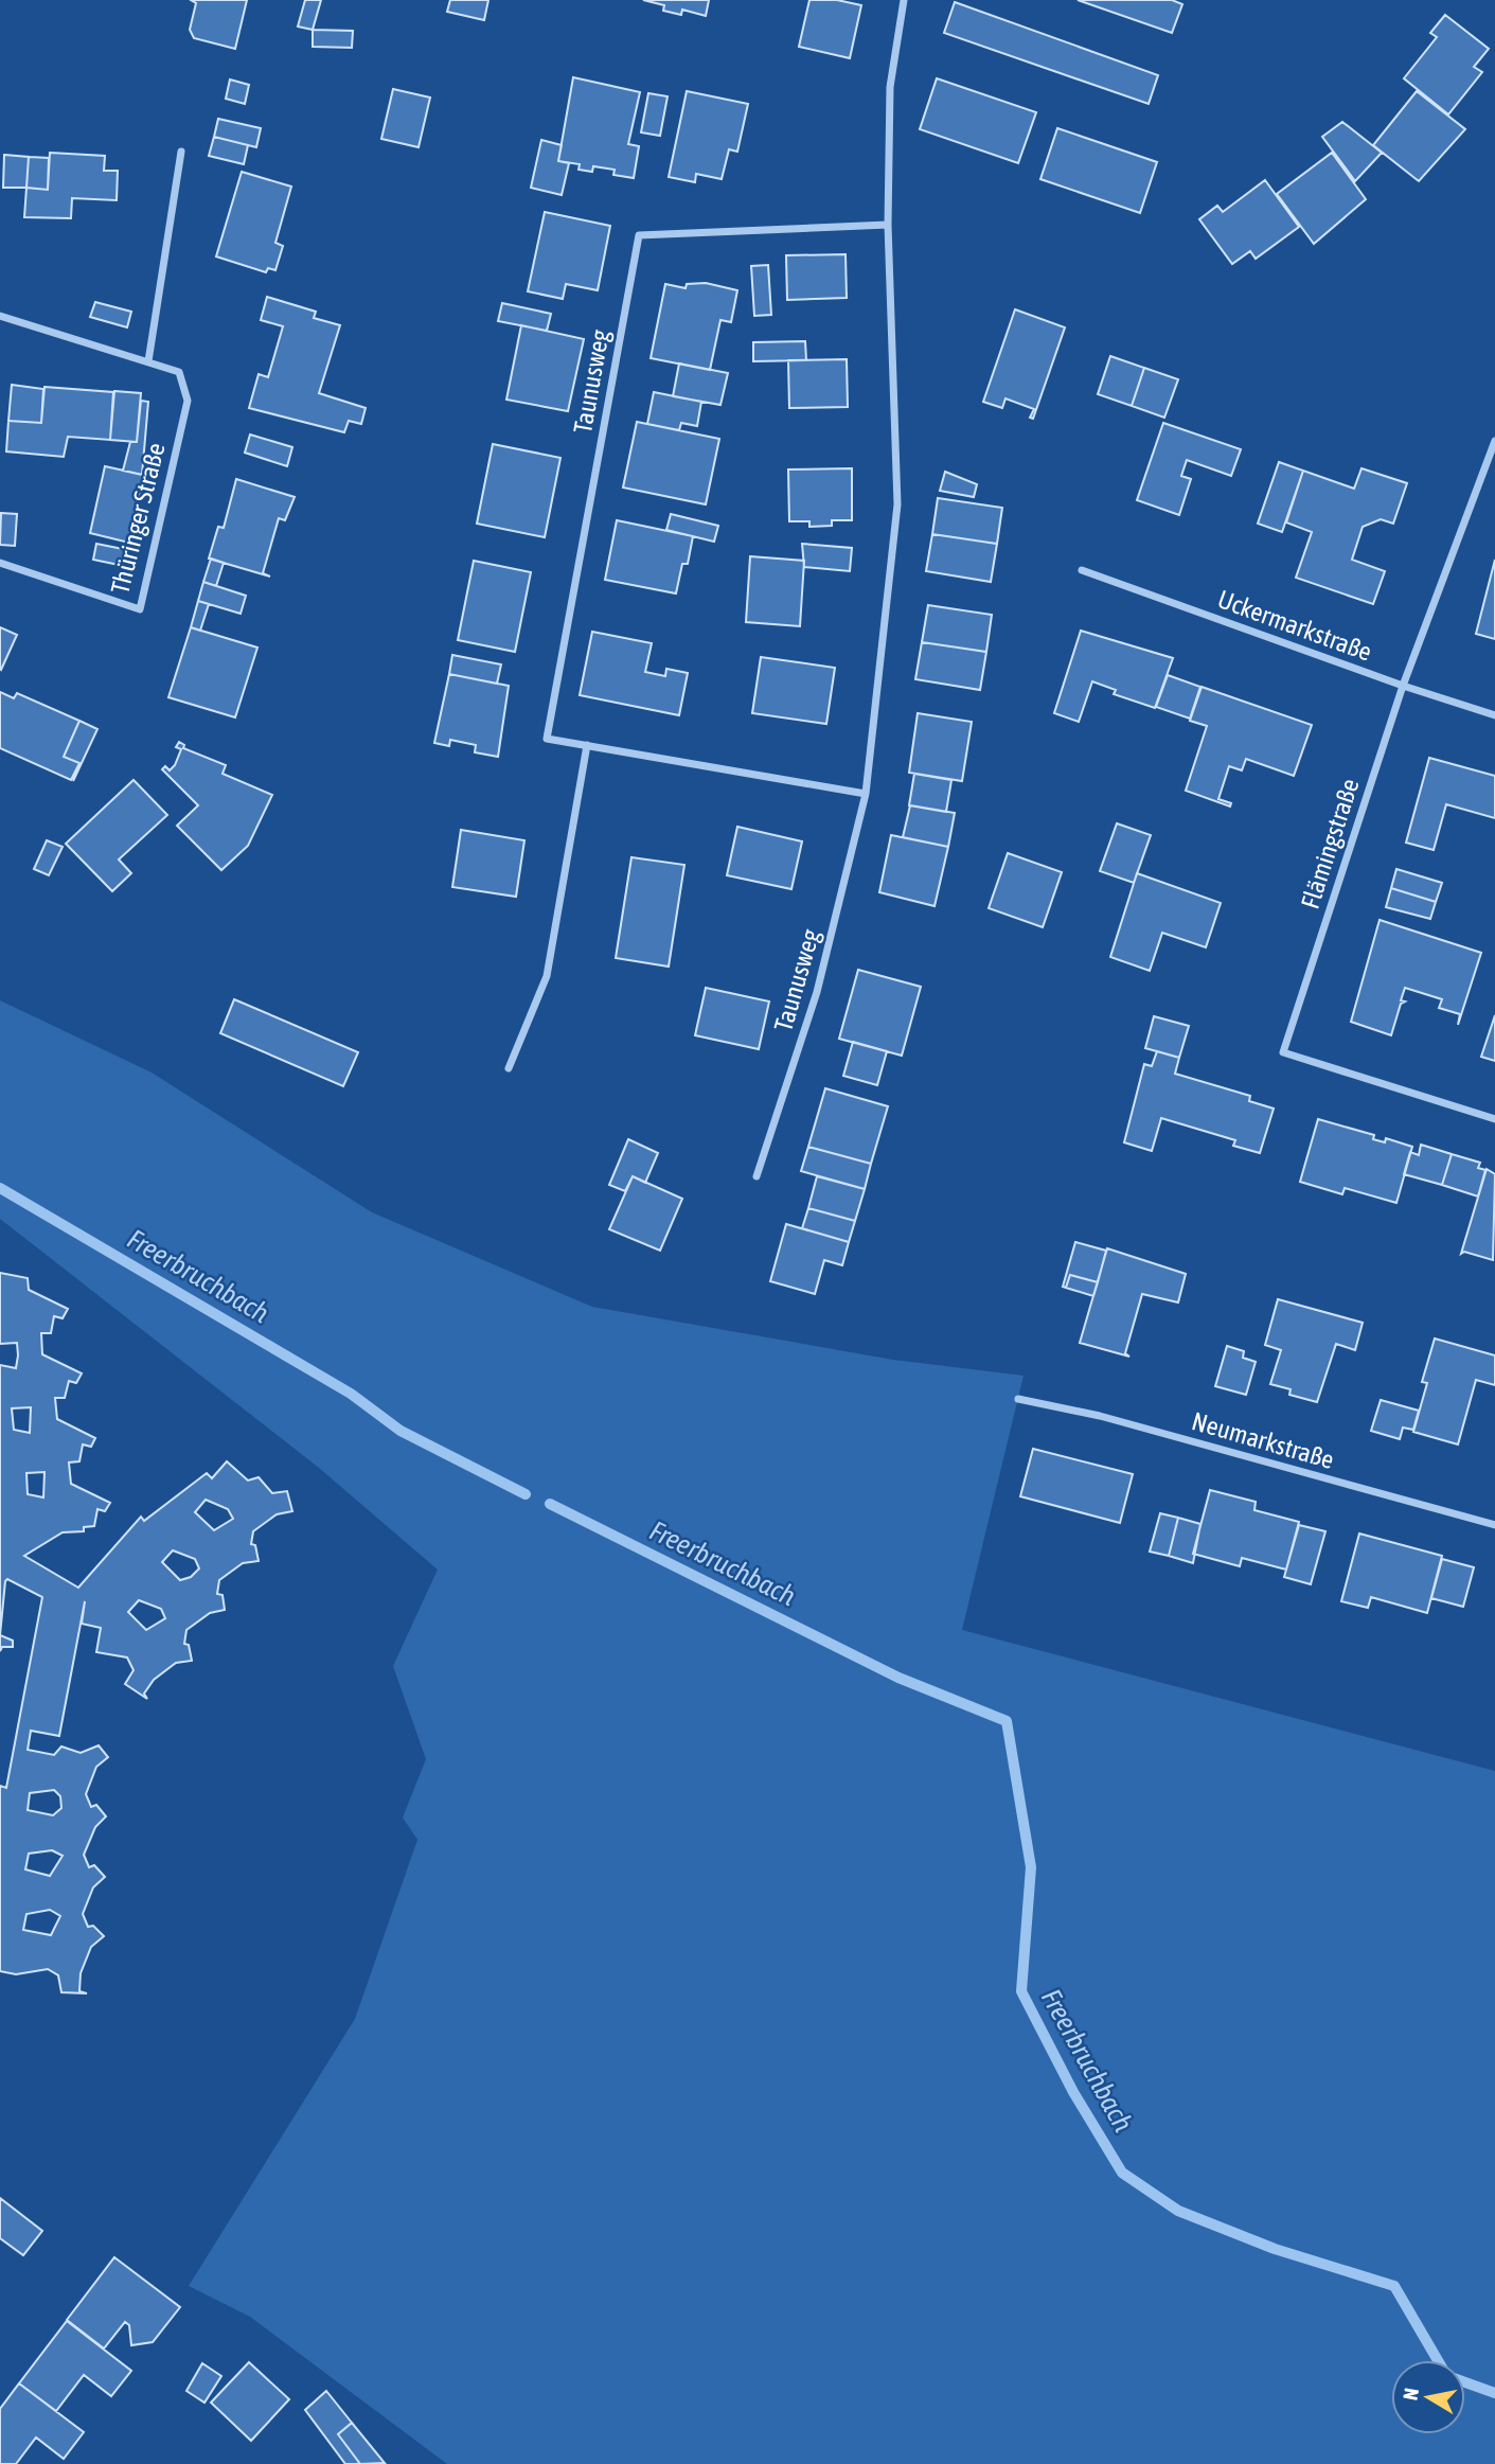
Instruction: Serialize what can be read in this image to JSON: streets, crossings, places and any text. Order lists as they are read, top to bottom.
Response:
{
  "streets": {
    "street": [
      "Taunusweg",
      "Thüringer Straße",
      "Uckermarkstraße",
      "Flämingstraße",
      "Neumarkstraße"
    ]
  },
  "crossings": [
    ["Uckermarkstraße", "Flämingstraße"]
  ],
  "water": ["Freerbruchbach"],
  "north": "left"
}
